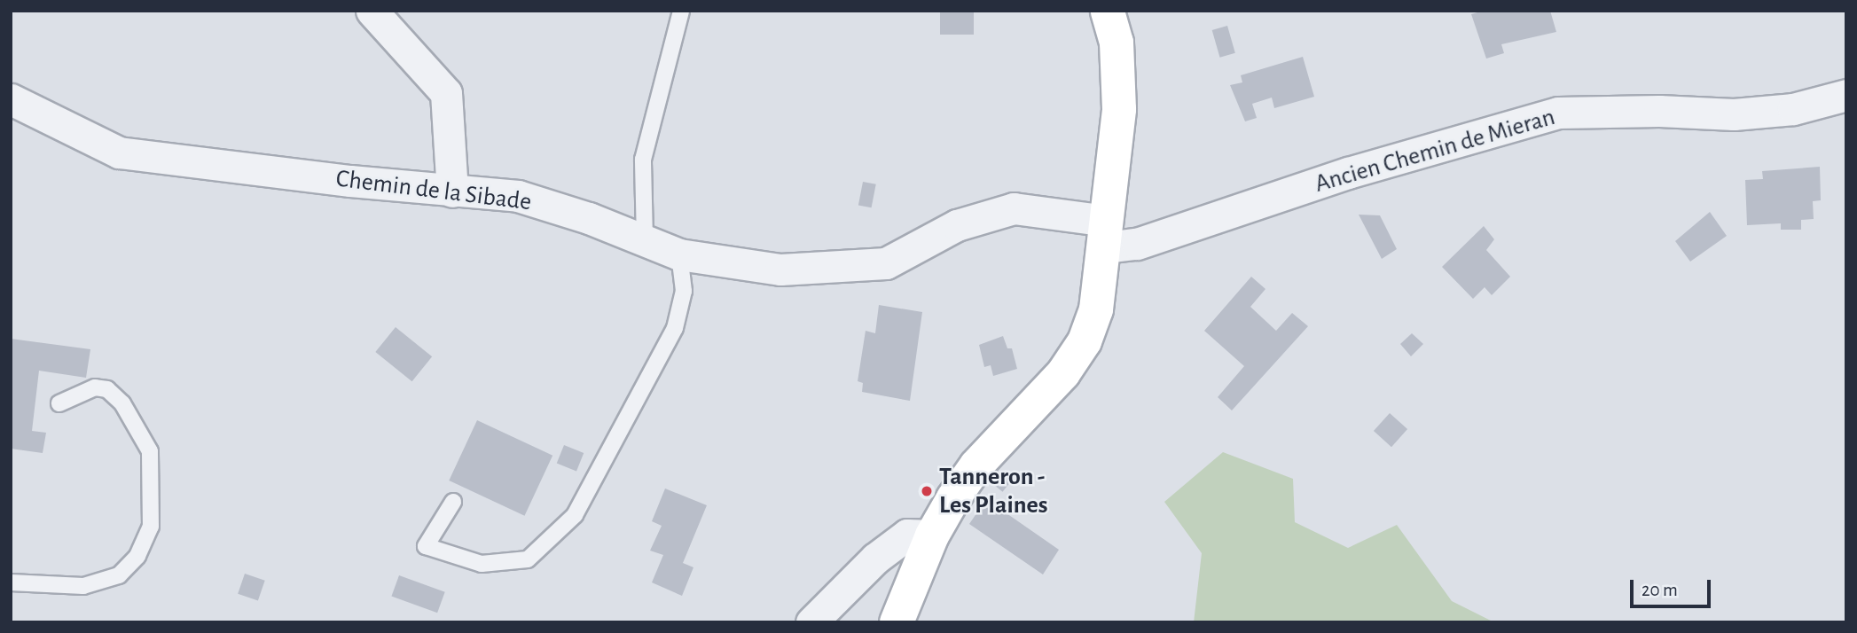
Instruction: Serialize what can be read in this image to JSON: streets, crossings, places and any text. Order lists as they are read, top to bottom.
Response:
{
  "streets": {
    "street": ["Ancien Chemin de Mieran", "Chemin de la Sibade"]
  },
  "crossings": [
    ["Ancien Chemin de Mieran", "Chemin de la Sibade"]
  ],
  "places": ["Tanneron - Les Plaines"],
  "scale_bar": "20 m"
}
